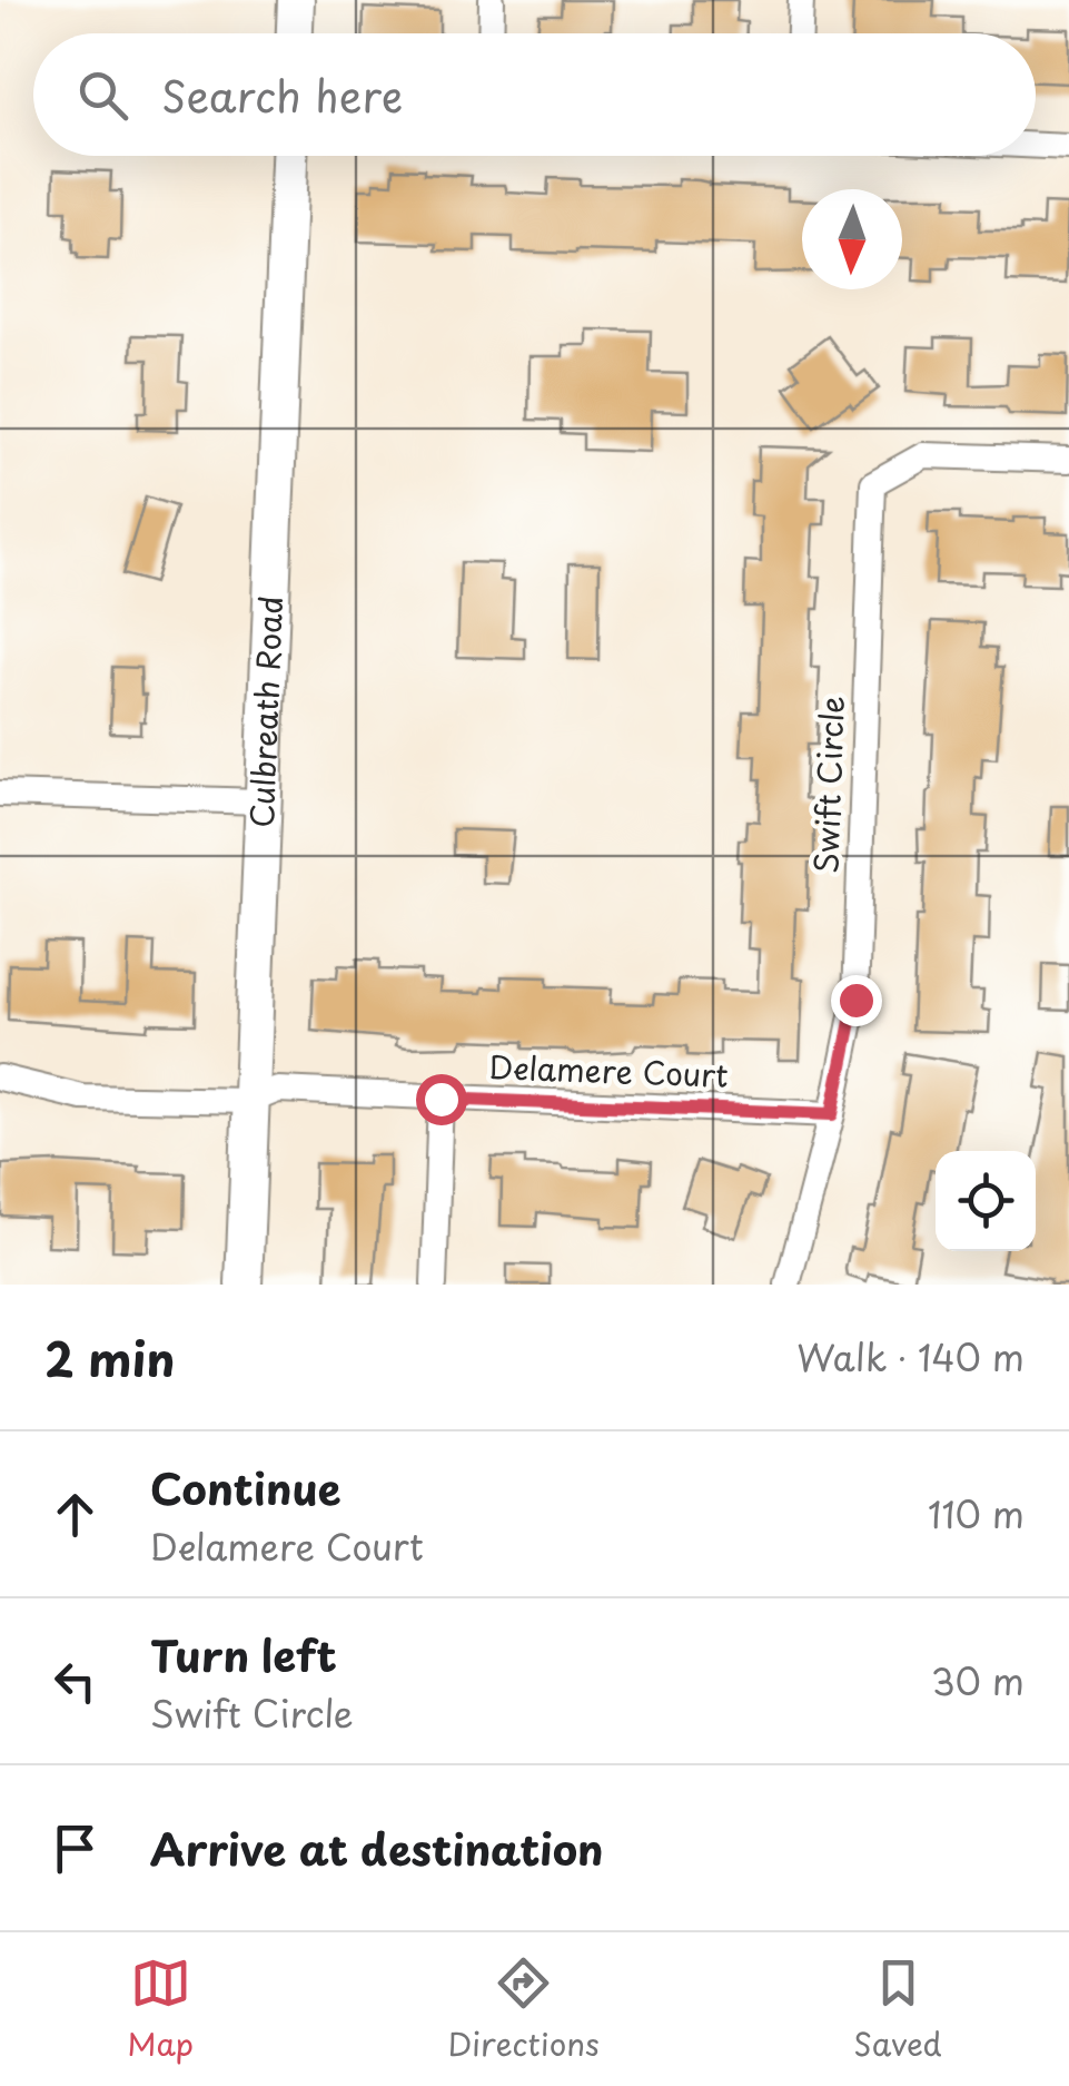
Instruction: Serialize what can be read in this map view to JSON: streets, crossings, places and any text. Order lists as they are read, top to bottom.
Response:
{
  "streets": {
    "street": ["Culbreath Road", "Swift Circle", "Delamere Court"]
  },
  "crossings": [
    ["Culbreath Road", "Delamere Court"],
    ["Swift Circle", "Delamere Court"]
  ],
  "north": "bottom",
  "page": {
    "search": "Search here",
    "heading": ["2 min", "Walk · 140 m"],
    "list": [
      ["Continue", "Delamere Court", "110 m"],
      ["Turn left", "Swift Circle", "30 m"],
      "Arrive at destination"
    ],
    "nav": ["Map", "Directions", "Saved"]
  }
}
